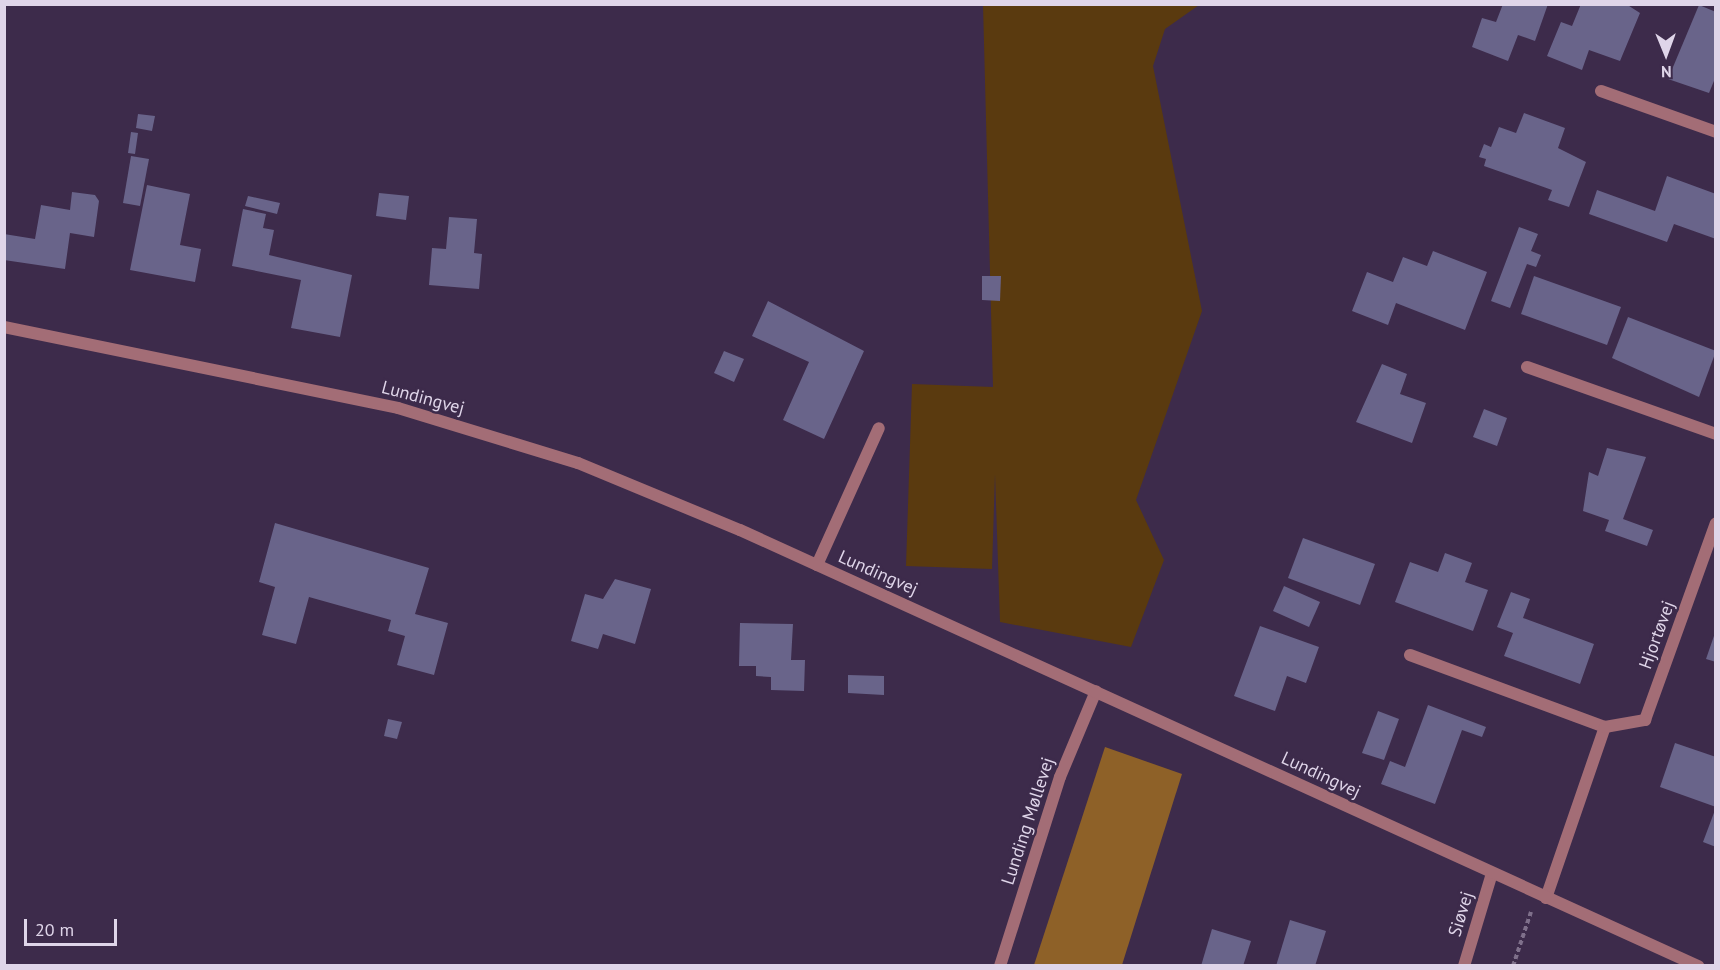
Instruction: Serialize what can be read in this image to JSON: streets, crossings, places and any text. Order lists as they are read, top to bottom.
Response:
{
  "streets": {
    "street": [
      "Lundingvej",
      "Hjortøvej",
      "Lunding Møllevej",
      "Siøvej"
    ]
  },
  "crossings": [
    ["Lundingvej", "Lunding Møllevej"],
    ["Lundingvej", "Siøvej"]
  ],
  "scale_bar": "20 m",
  "north": "bottom"
}
